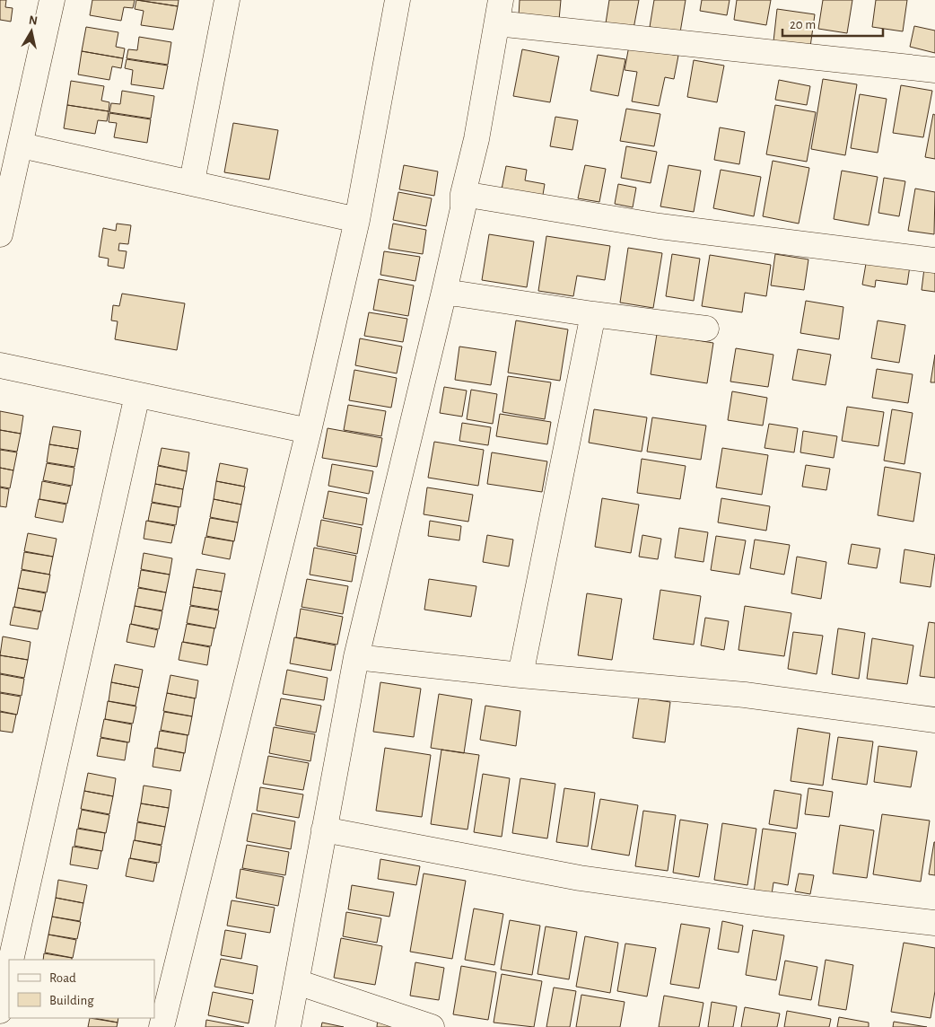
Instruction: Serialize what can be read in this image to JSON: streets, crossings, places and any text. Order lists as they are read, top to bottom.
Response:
{
  "legend": ["Road", "Building"],
  "scale_bar": "20 m",
  "north": "top"
}
